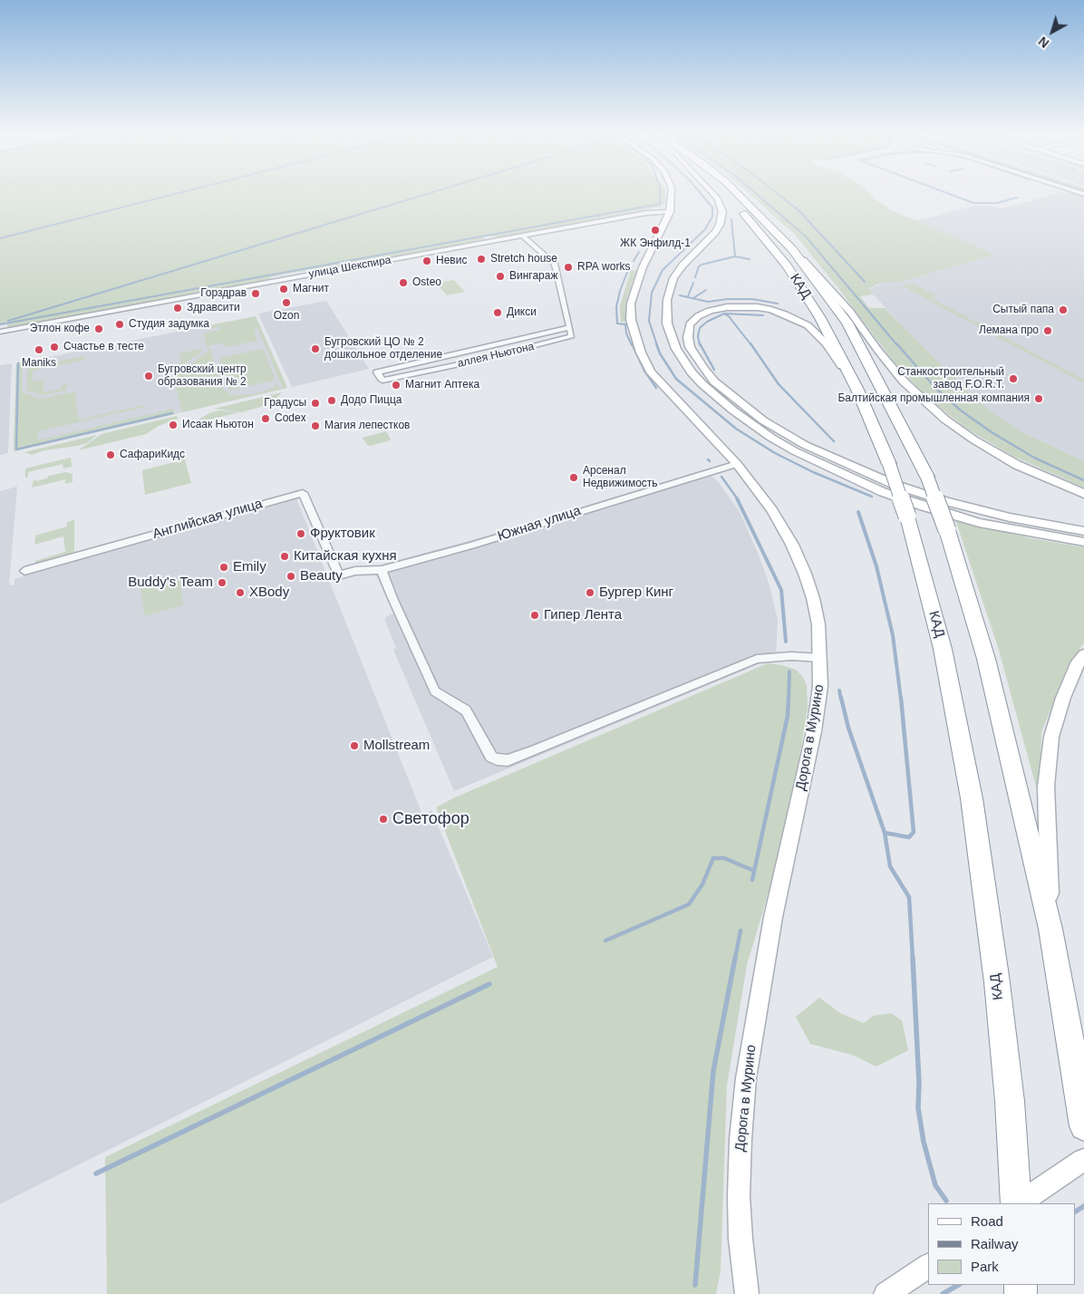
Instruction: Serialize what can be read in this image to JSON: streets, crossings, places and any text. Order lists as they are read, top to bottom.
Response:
{
  "streets": {
    "highway": ["КАД"],
    "main road": ["Дорога в Мурино"],
    "street": [
      "улица Шекспира",
      "аллея Ньютона",
      "Английская улица",
      "Южная улица"
    ]
  },
  "crossings": [
    ["Английская улица", "Южная улица"],
    ["Южная улица", "Дорога в Мурино"]
  ],
  "places": [
    "ЖК Энфилд-1",
    "Stretch house",
    "Невис",
    "RPA works",
    "Вингараж",
    "Osteo",
    "Магнит",
    "Горздрав",
    "Ozon",
    "Здравсити",
    "Сытый папа",
    "Дикси",
    "Студия задумка",
    "Этлон кофе",
    "Лемана про",
    "Счастье в тесте",
    "Бугровский ЦО № 2 дошкольное отделение",
    "Maniks",
    "Бугровский центр образования № 2",
    "Станкостроительный завод F.O.R.T.",
    "Магнит Аптека",
    "Балтийская промышленная компания",
    "Додо Пицца",
    "Градусы",
    "Codex",
    "Исаак Ньютон",
    "Магия лепестков",
    "СафариКидс",
    "Арсенал Недвижимость",
    "Фруктовик",
    "Китайская кухня",
    "Emily",
    "Beauty",
    "Buddy's Team",
    "XBody",
    "Бургер Кинг",
    "Гипер Лента",
    "Mollstream",
    "Светофор"
  ],
  "legend": ["Road", "Railway", "Park"],
  "north": "bottom left"
}
